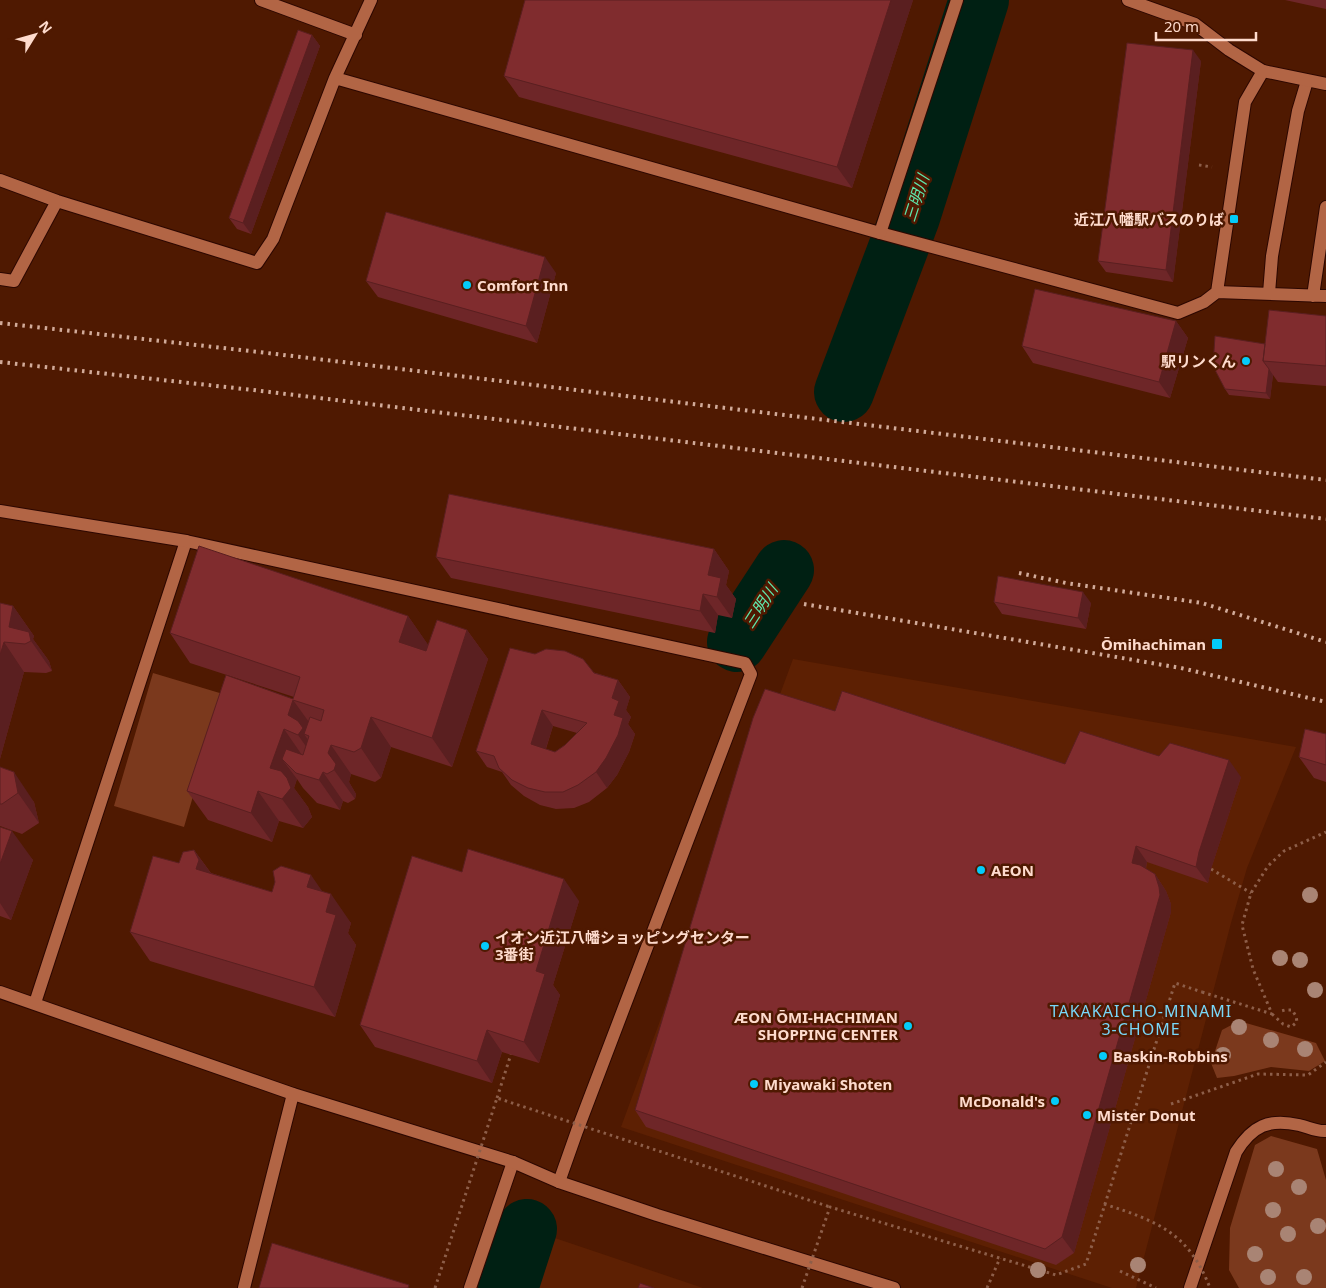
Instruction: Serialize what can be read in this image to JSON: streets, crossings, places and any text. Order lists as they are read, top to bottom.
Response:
{
  "districts": ["TAKAKAICHO-MINAMI 3-CHOME"],
  "water": ["三明川"],
  "places": {
    "transit": ["近江八幡駅バスのりば", "Ōmihachiman"],
    "other": [
      "Comfort Inn",
      "駅リンくん",
      "AEON",
      "イオン近江八幡ショッピングセンター 3番街",
      "ÆON ŌMI-HACHIMAN SHOPPING CENTER",
      "Baskin-Robbins",
      "Miyawaki Shoten",
      "McDonald's",
      "Mister Donut"
    ]
  },
  "scale_bar": "20 m",
  "north": "top right"
}
